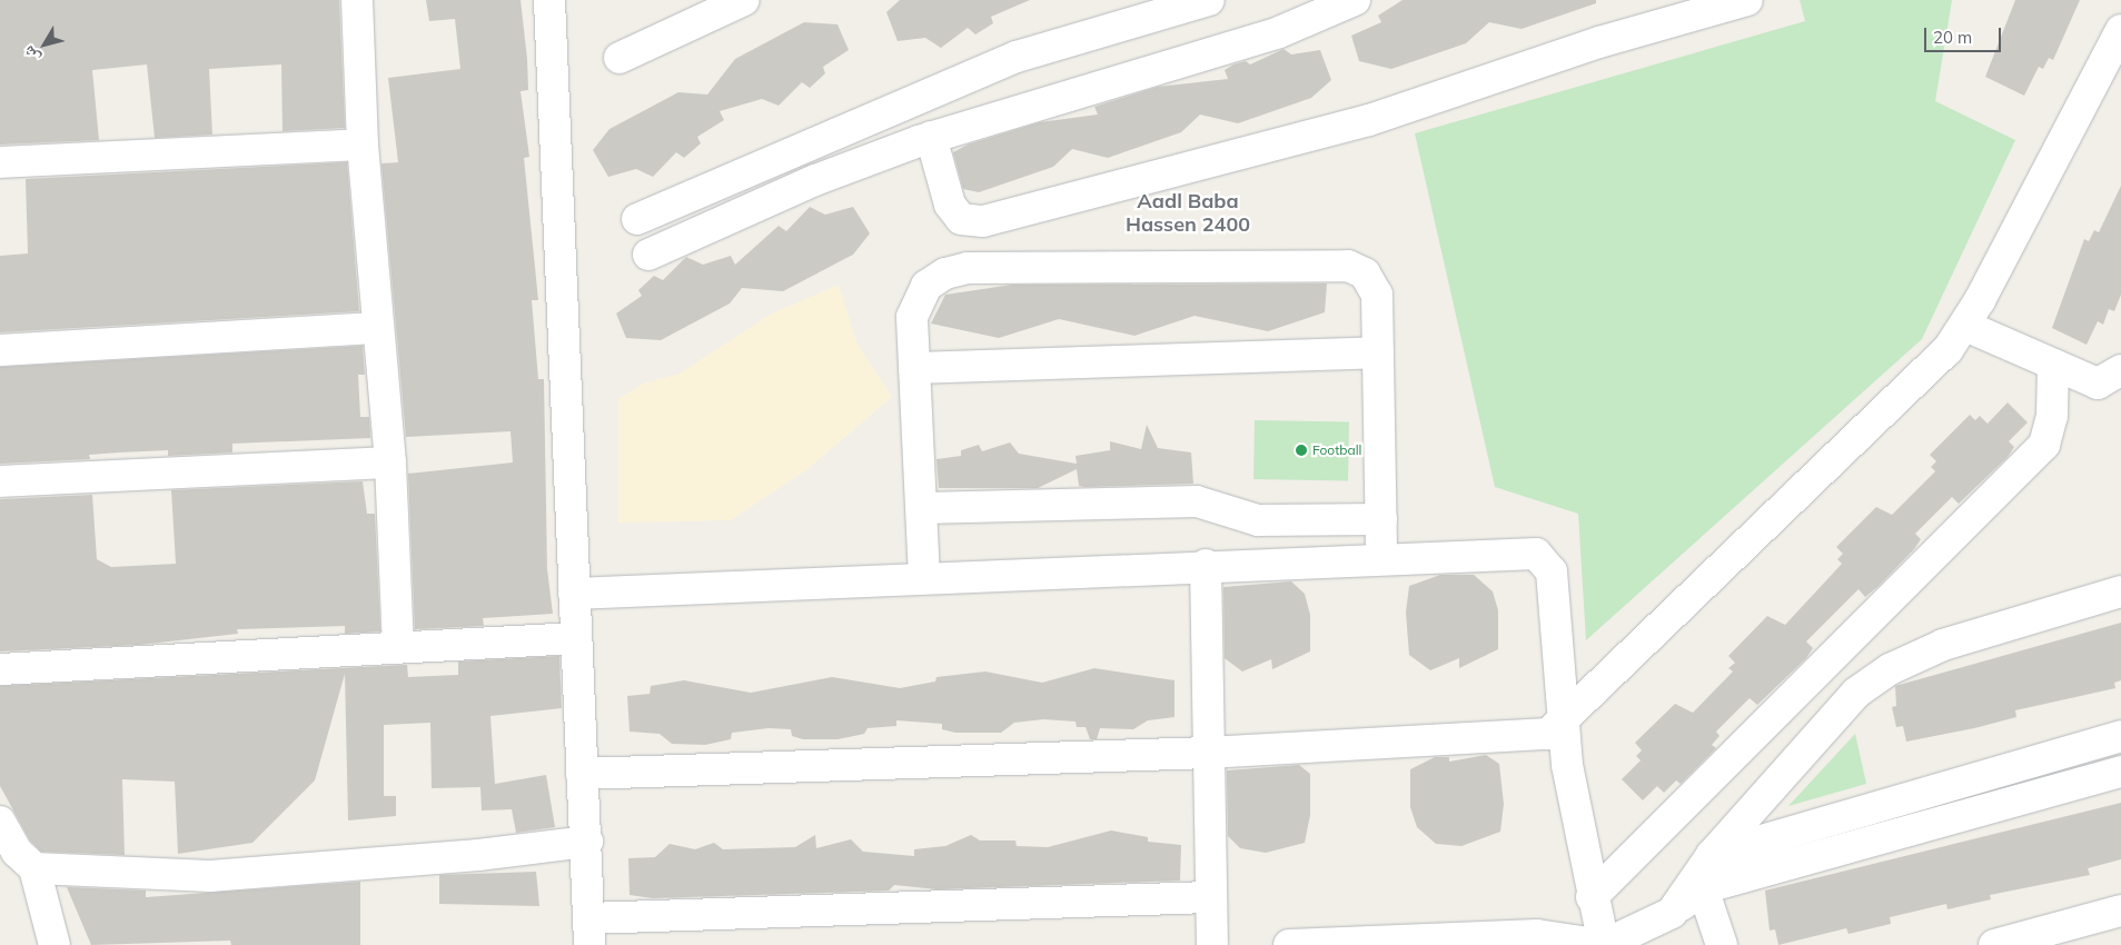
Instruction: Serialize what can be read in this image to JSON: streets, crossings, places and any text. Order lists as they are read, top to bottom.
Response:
{
  "districts": ["Aadl Baba Hassen 2400"],
  "places": ["Football"],
  "scale_bar": "20 m",
  "north": "bottom left"
}
